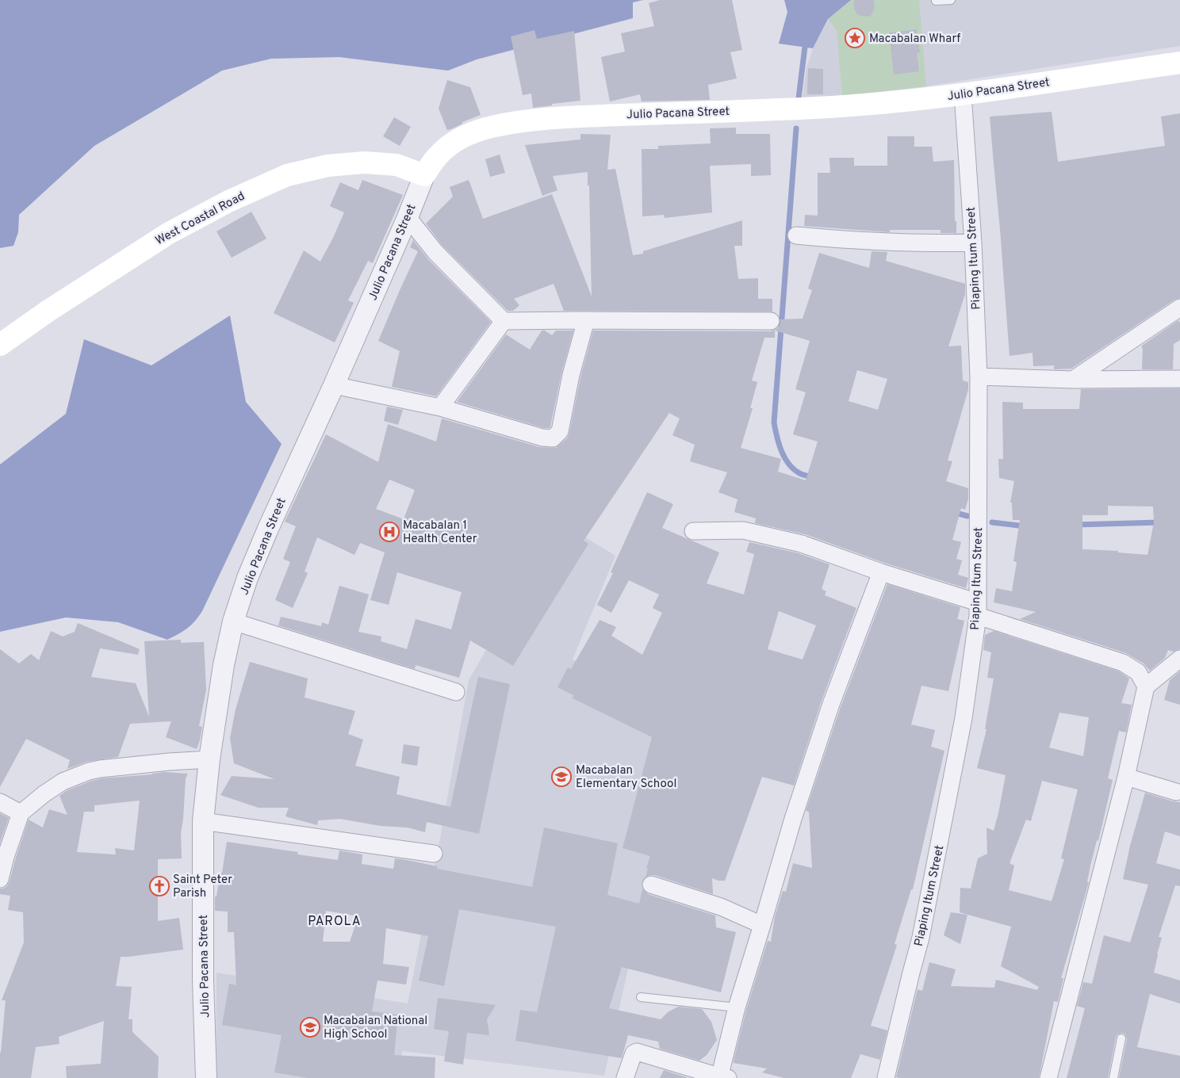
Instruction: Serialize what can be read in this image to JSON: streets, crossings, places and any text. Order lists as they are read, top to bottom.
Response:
{
  "streets": {
    "main road": ["Julio Pacana Street", "West Coastal Road"],
    "street": ["Piaping Itum Street"]
  },
  "crossings": [
    ["Julio Pacana Street", "West Coastal Road"],
    ["Julio Pacana Street", "Piaping Itum Street"]
  ],
  "districts": ["PAROLA"],
  "places": {
    "place": ["Macabalan Wharf"],
    "hospital": ["Macabalan 1 Health Center"],
    "school or university": ["Macabalan Elementary School", "Macabalan National High School"],
    "church": ["Saint Peter Parish"]
  }
}
